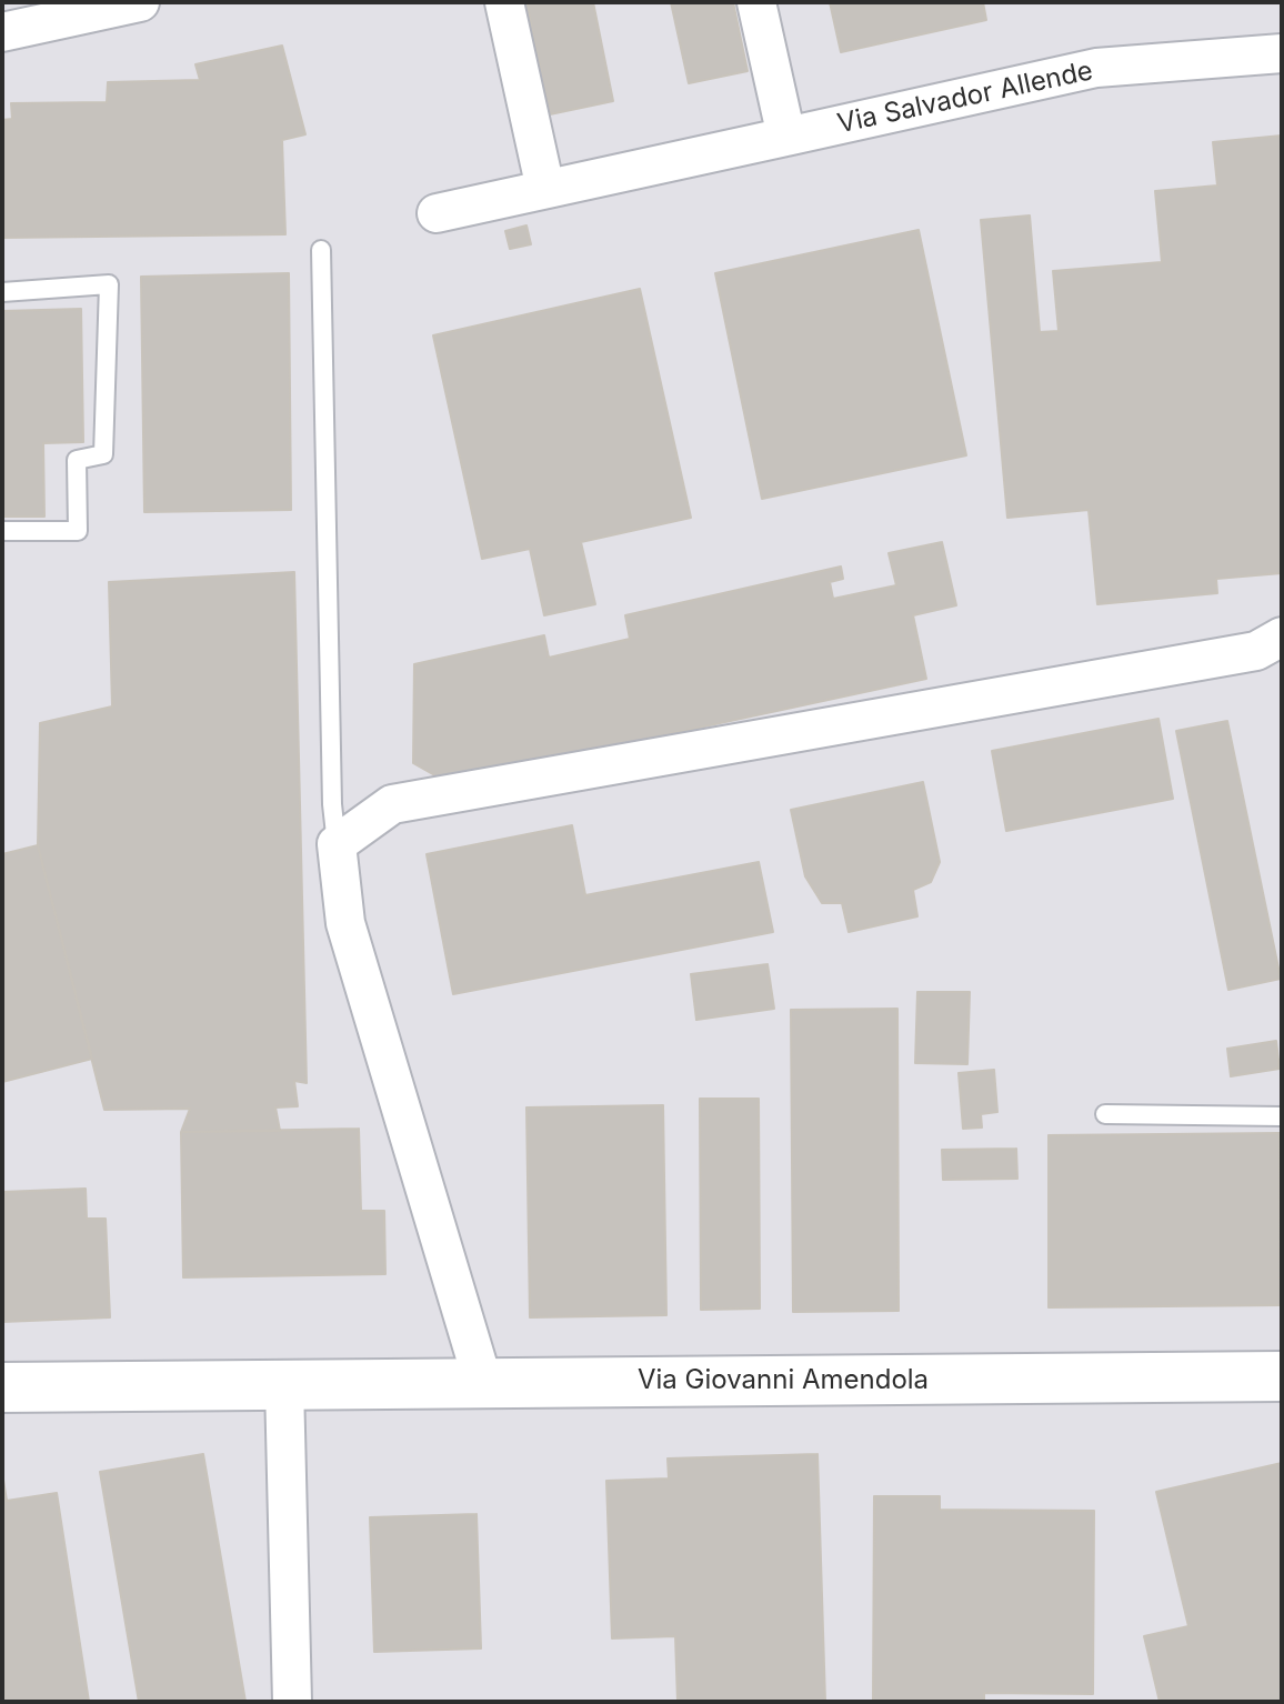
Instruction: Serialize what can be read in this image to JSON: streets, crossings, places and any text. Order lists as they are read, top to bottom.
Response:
{
  "streets": {
    "street": ["Via Salvador Allende", "Via Giovanni Amendola"]
  }
}
